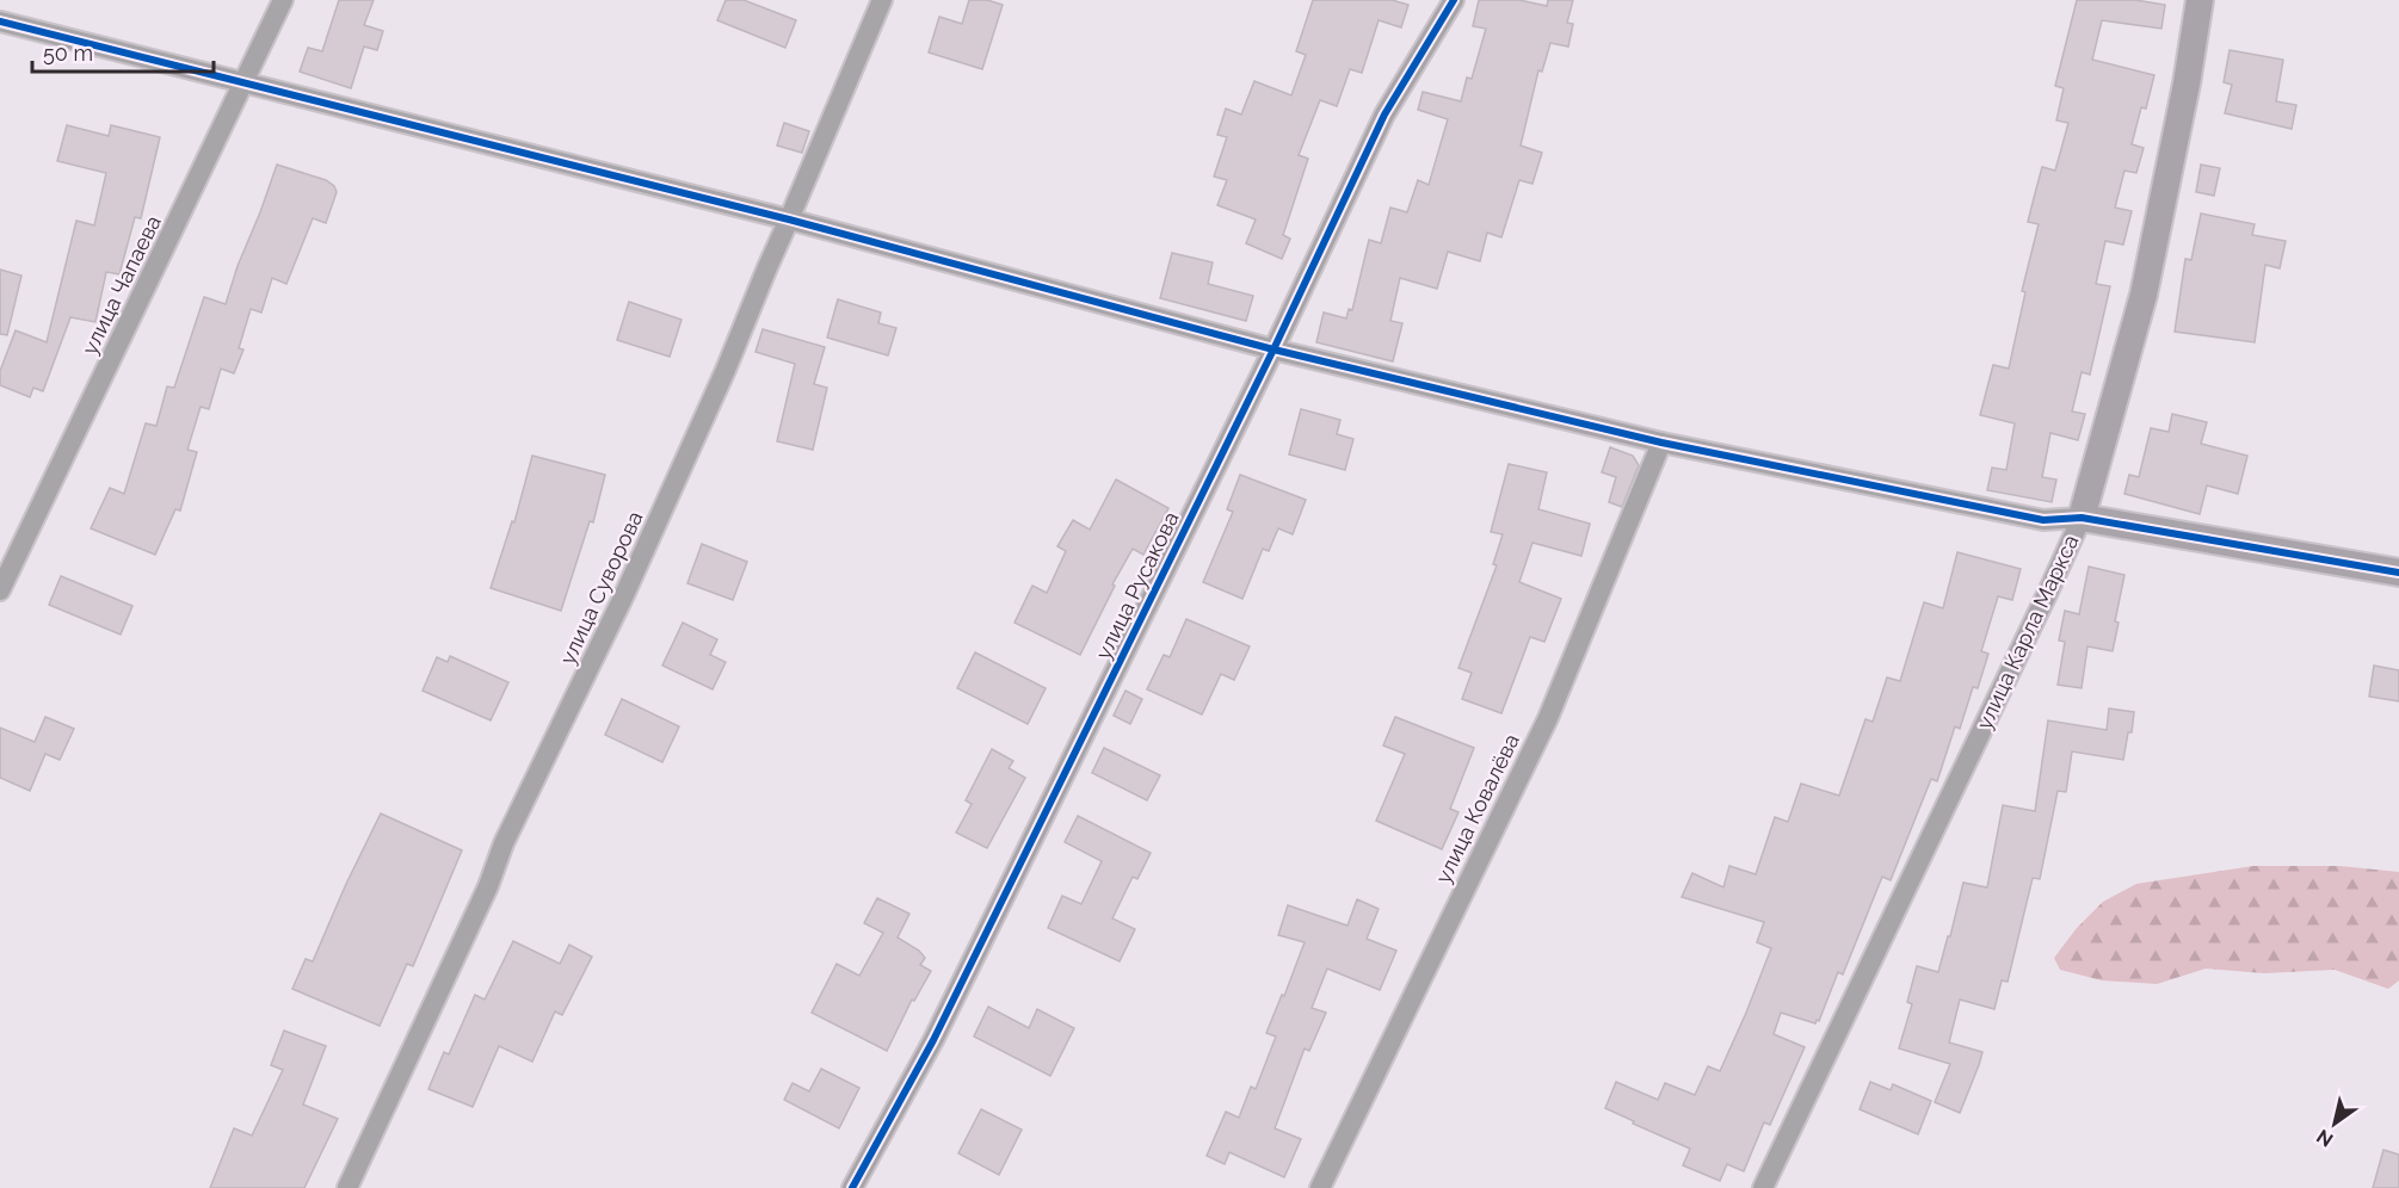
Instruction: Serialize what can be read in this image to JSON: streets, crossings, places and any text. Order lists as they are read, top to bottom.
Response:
{
  "streets": {
    "street": [
      "улица Чапаева",
      "улица Русакова",
      "улица Суворова",
      "улица Карла Маркса",
      "улица Ковалёва"
    ]
  },
  "scale_bar": "50 m",
  "north": "bottom left"
}
